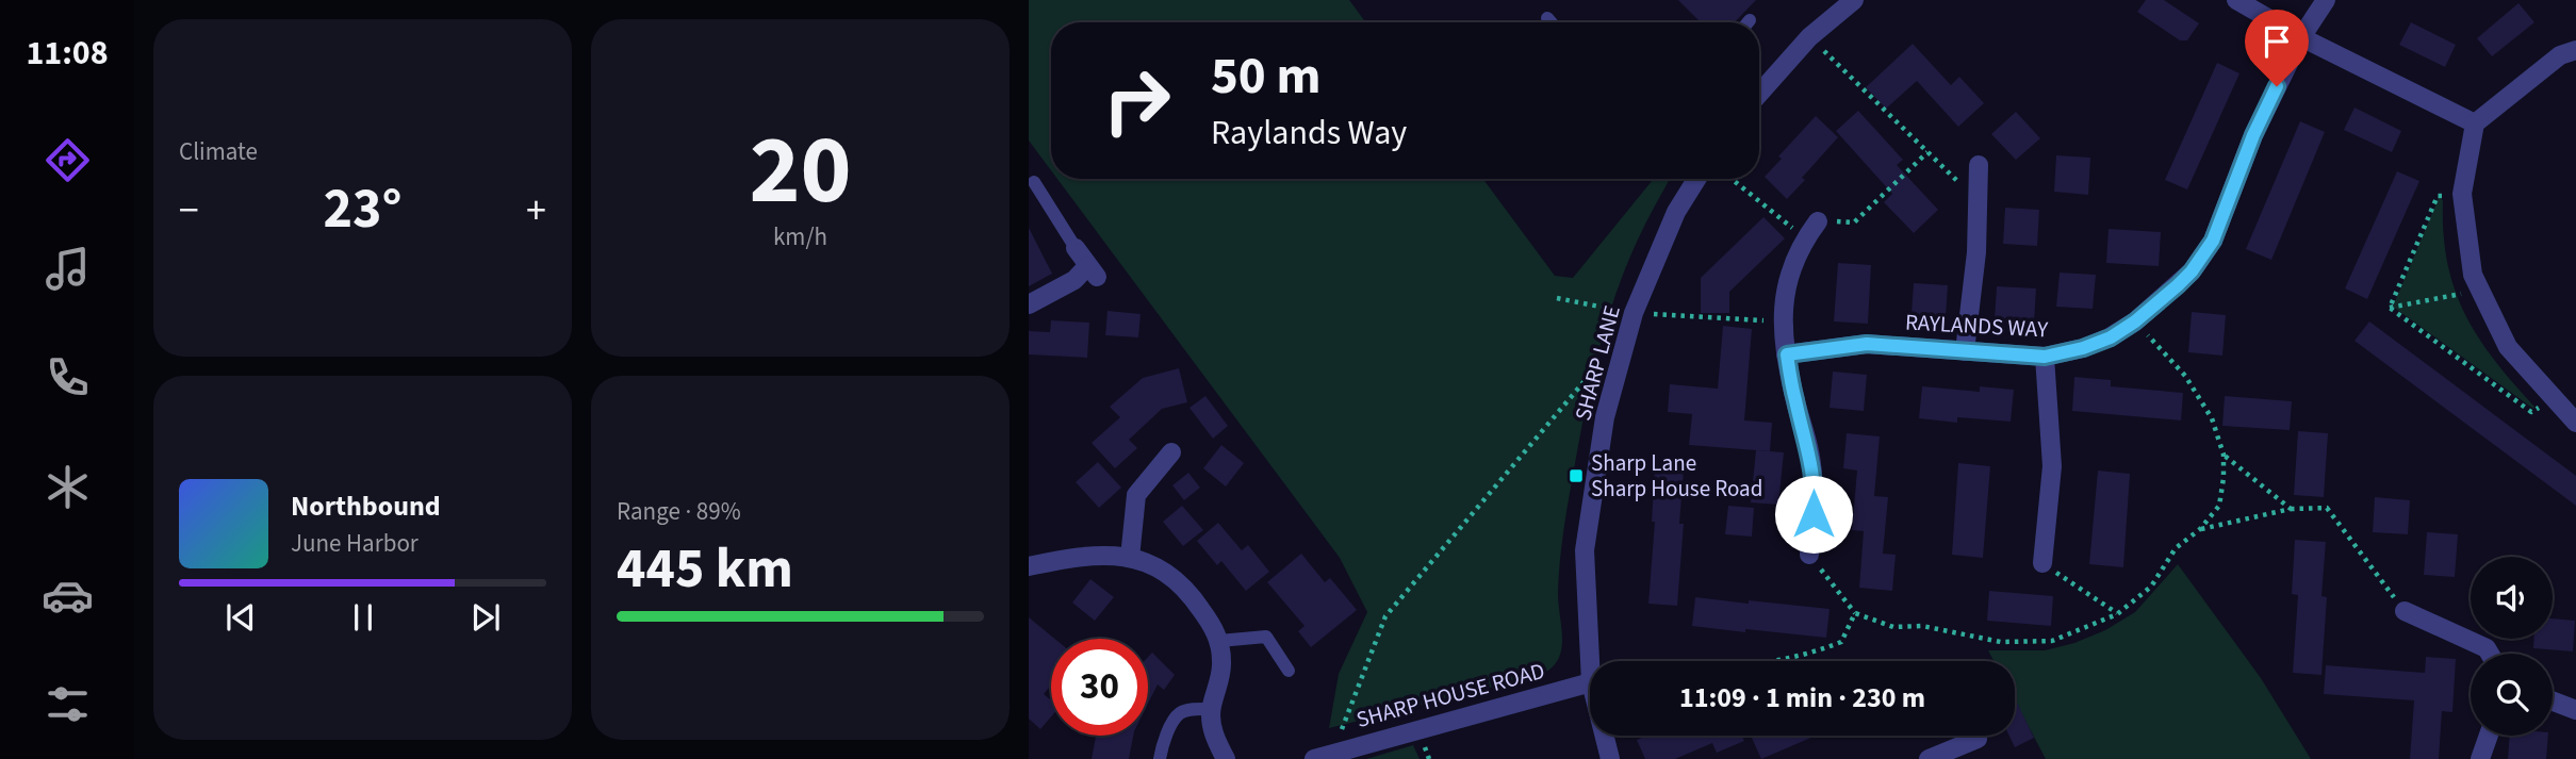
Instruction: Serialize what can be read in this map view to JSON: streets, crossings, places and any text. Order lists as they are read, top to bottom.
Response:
{
  "streets": {
    "street": ["RAYLANDS WAY", "SHARP LANE", "SHARP HOUSE ROAD"]
  },
  "places": {
    "transit": ["Sharp Lane Sharp House Road"]
  },
  "page": {
    "tabs": "11:08",
    "tile": [
      "Climate",
      ["20", "km/h"],
      ["Range · 89%", "445 km"]
    ],
    "turn": ["50 m", "Raylands Way"],
    "heat": ["−", "23°", "+"],
    "song": ["Northbound", "June Harbor"],
    "limit": "30",
    "trip": "11:09 · 1 min · 230 m"
  }
}
